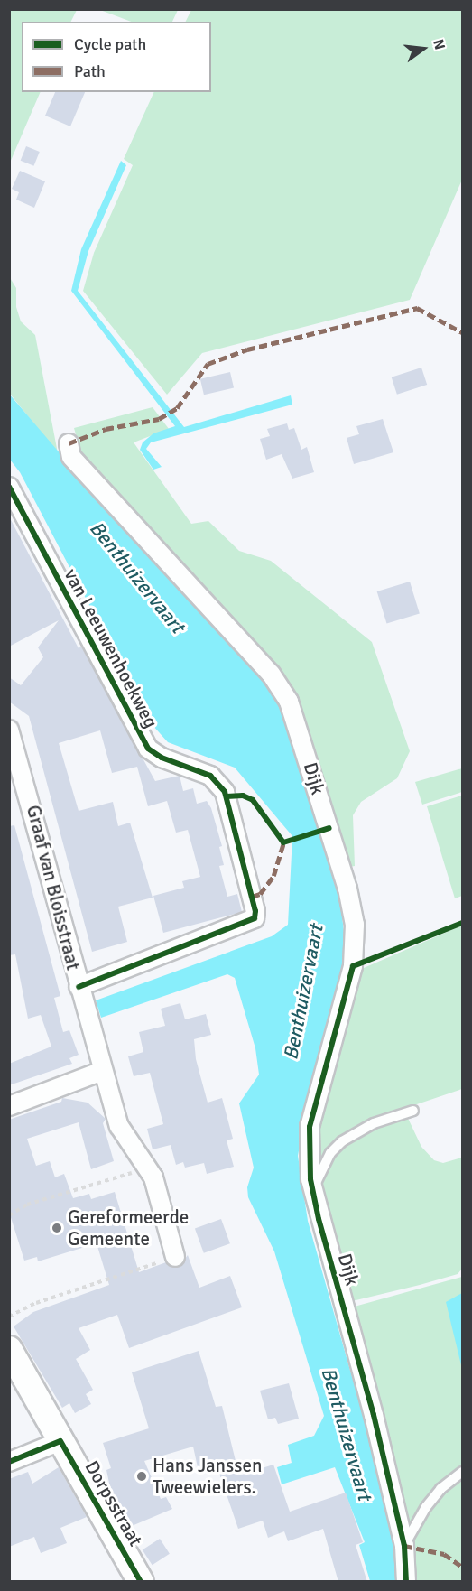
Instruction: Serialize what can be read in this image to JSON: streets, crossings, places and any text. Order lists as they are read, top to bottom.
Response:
{
  "streets": {
    "street": [
      "van Leeuwenhoekweg",
      "Dijk",
      "Graaf van Bloisstraat",
      "Dorpsstraat"
    ]
  },
  "crossings": [
    ["van Leeuwenhoekweg", "Graaf van Bloisstraat"]
  ],
  "water": ["Benthuizervaart"],
  "places": ["Gereformeerde Gemeente", "Hans Janssen Tweewielers."],
  "legend": ["Cycle path", "Path"],
  "north": "right"
}
